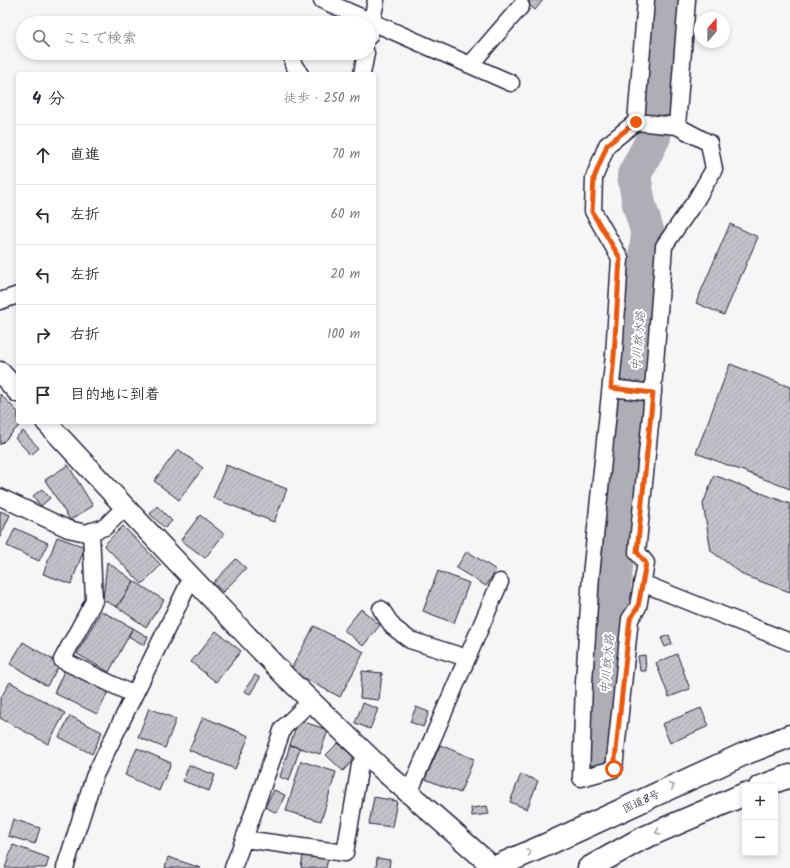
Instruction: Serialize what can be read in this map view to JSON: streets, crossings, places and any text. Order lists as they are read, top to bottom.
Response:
{
  "streets": {
    "highway": ["国道8号"]
  },
  "water": ["中川放水路"],
  "north": "top",
  "page": {
    "search": "ここで検索",
    "heading": ["4 分", "徒歩 · 250 m"],
    "list": [
      ["直進", "70 m"],
      ["左折", "60 m"],
      ["左折", "20 m"],
      ["右折", "100 m"],
      "目的地に到着"
    ],
    "map_buttons": ["+", "−"]
  }
}
